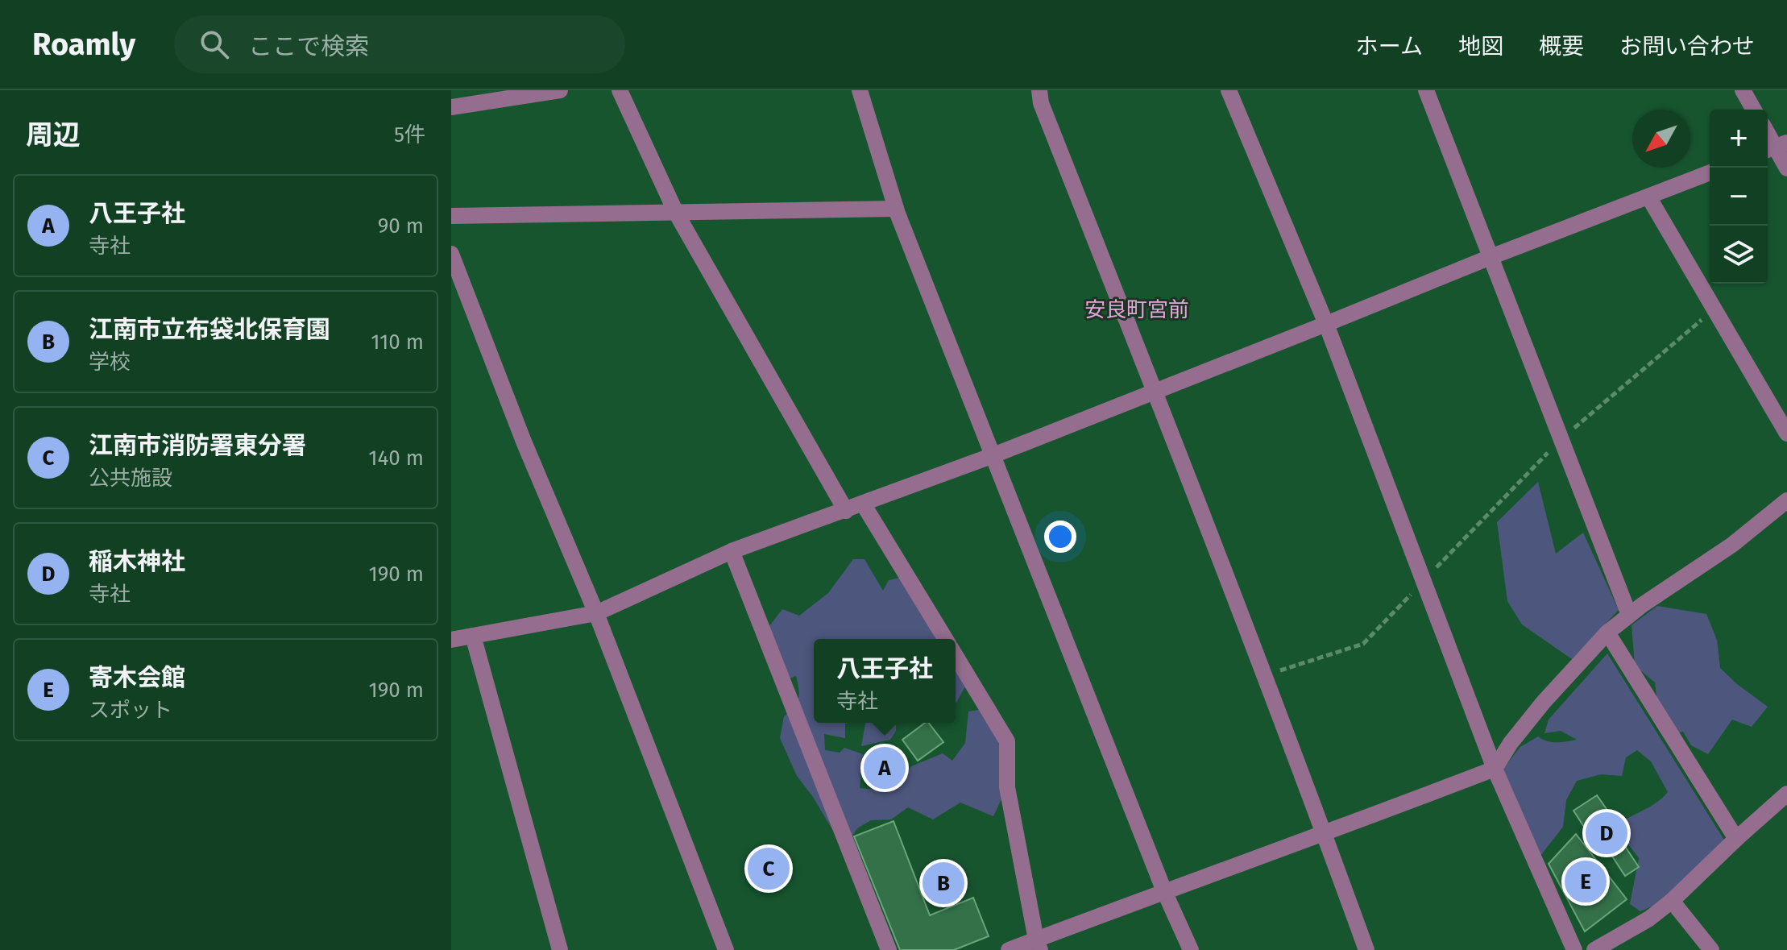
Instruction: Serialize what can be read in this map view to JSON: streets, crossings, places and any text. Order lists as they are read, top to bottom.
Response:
{
  "districts": ["安良町宮前"],
  "north": "bottom left",
  "page": {
    "header": "Roamly",
    "search": "ここで検索",
    "nav": [
      "ホーム",
      "地図",
      "概要",
      "お問い合わせ"
    ],
    "heading": ["周辺", "5件"],
    "map_buttons": ["+", "−"],
    "list": [
      {
        "mark": "A",
        "name": "八王子社",
        "note": "寺社",
        "value": "90 m"
      },
      {
        "mark": "B",
        "name": "江南市立布袋北保育園",
        "note": "学校",
        "value": "110 m"
      },
      {
        "mark": "C",
        "name": "江南市消防署東分署",
        "note": "公共施設",
        "value": "140 m"
      },
      {
        "mark": "D",
        "name": "稲木神社",
        "note": "寺社",
        "value": "190 m"
      },
      {
        "mark": "E",
        "name": "寄木会館",
        "note": "スポット",
        "value": "190 m"
      }
    ],
    "popup": ["八王子社", "寺社"],
    "pins": [
      "A",
      "D",
      "C",
      "E",
      "B"
    ]
  }
}
